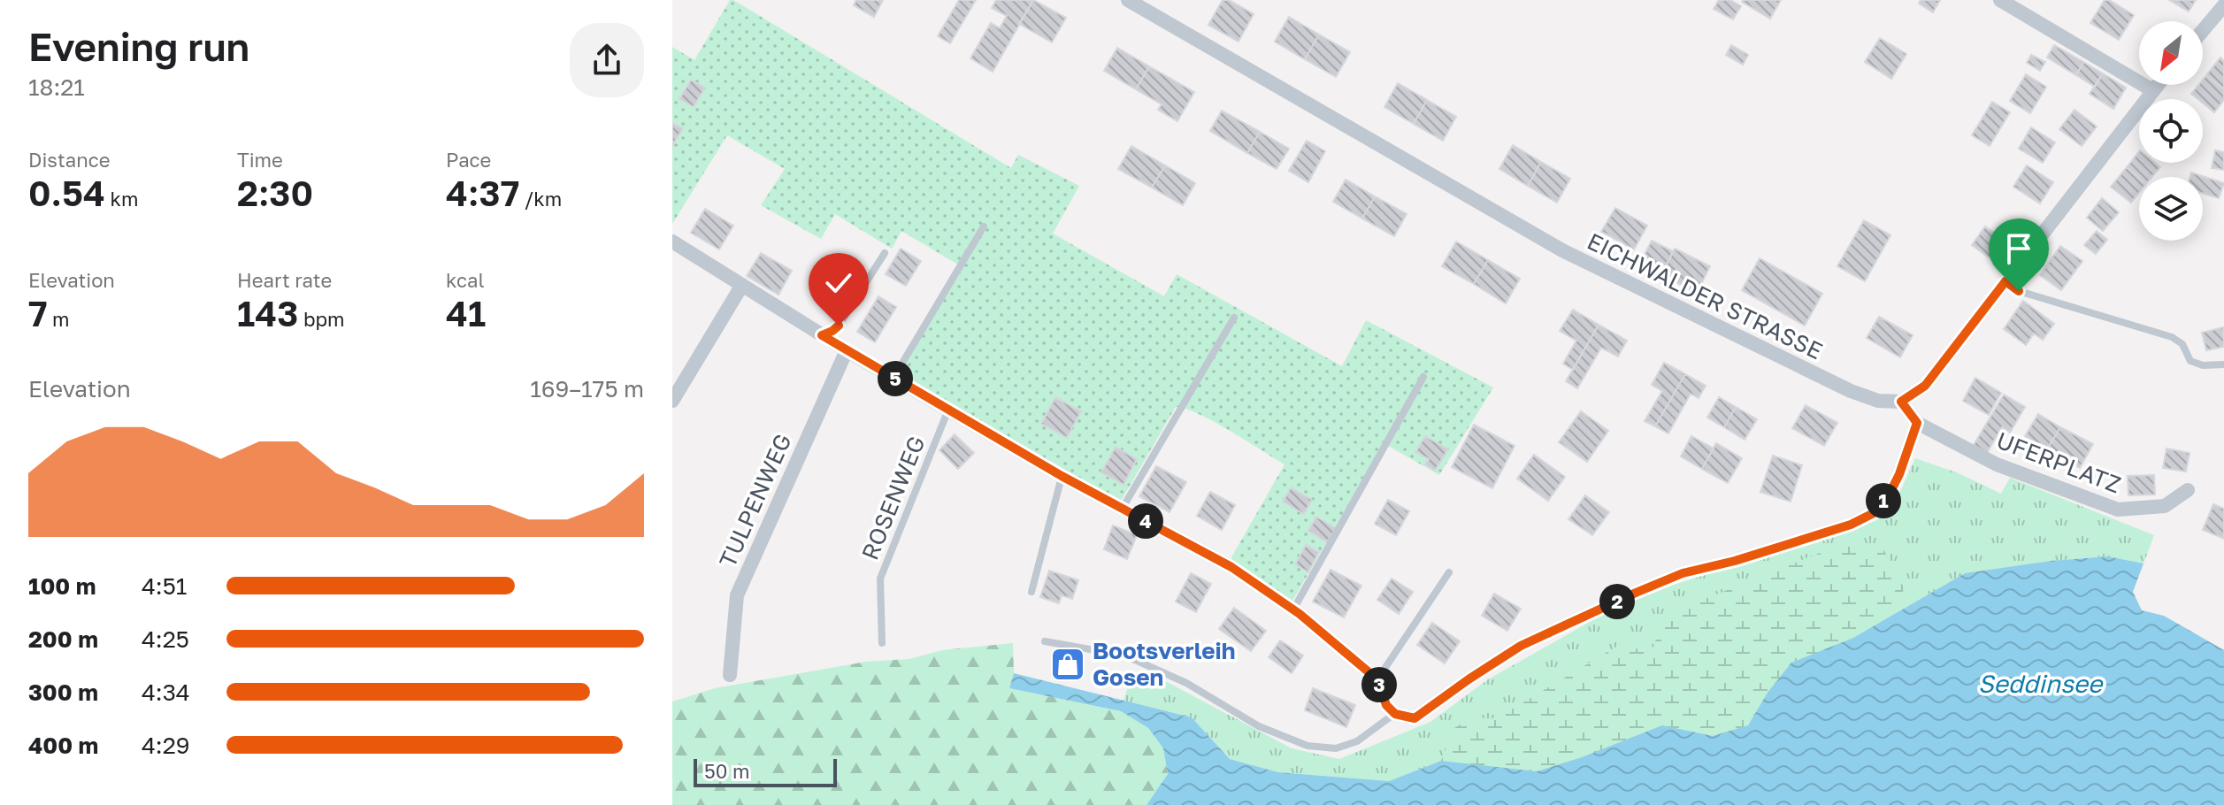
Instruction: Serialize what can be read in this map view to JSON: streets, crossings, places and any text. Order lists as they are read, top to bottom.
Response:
{
  "streets": {
    "street": ["EICHWALDER STRASSE", "UFERPLATZ", "TULPENWEG"],
    "lane": ["ROSENWEG"]
  },
  "water": ["Seddinsee"],
  "places": {
    "shop": ["Bootsverleih Gosen"]
  },
  "scale_bar": "50 m",
  "north": "bottom left",
  "page": {
    "heading": ["Evening run", "18:21"],
    "stats": [
      ["Distance", "0.54 km"],
      ["Time", "2:30"],
      ["Pace", "4:37 /km"],
      ["Elevation", "7 m"],
      ["Heart rate", "143 bpm"],
      ["kcal", "41"]
    ],
    "chart": ["Elevation", "169–175 m"],
    "pins": [
      "5",
      "1",
      "4",
      "2",
      "3"
    ],
    "list": [
      {
        "name": "100 m",
        "note": "4:51"
      },
      {
        "name": "200 m",
        "note": "4:25"
      },
      {
        "name": "300 m",
        "note": "4:34"
      },
      {
        "name": "400 m",
        "note": "4:29"
      }
    ],
    "scale": "50 m"
  }
}
